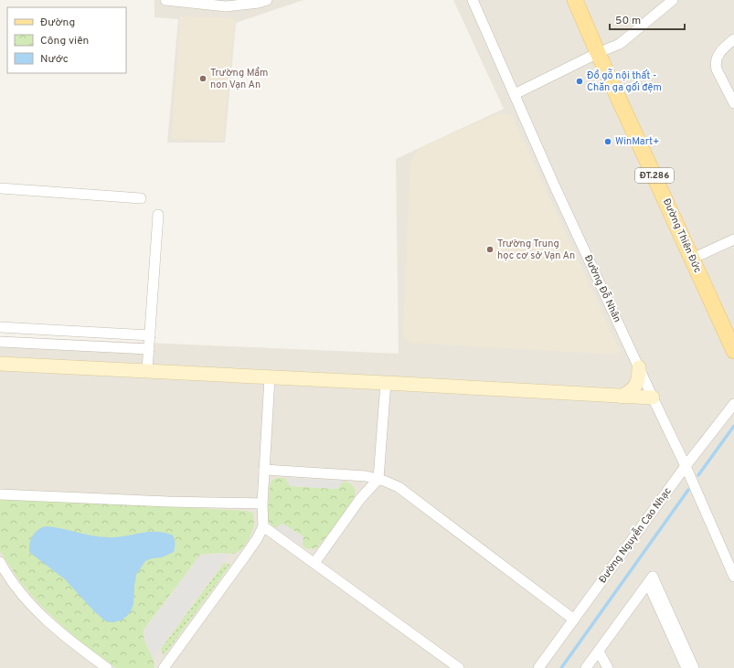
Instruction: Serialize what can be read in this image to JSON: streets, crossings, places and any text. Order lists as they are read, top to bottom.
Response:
{
  "streets": {
    "main road": ["ĐT.286", "Đường Thiên Đức"],
    "street": ["Đường Đỗ Nhân", "Đường Nguyễn Cao Nhạc"]
  },
  "crossings": [
    ["Đường Đỗ Nhân", "Đường Nguyễn Cao Nhạc"]
  ],
  "places": [
    "Trường Mầm non Vạn An",
    "Đồ gỗ nội thất - Chăn ga gối đệm",
    "WinMart+",
    "Trường Trung học cơ sở Vạn An"
  ],
  "legend": ["Đường", "Công viên", "Nước"],
  "scale_bar": "50 m"
}
